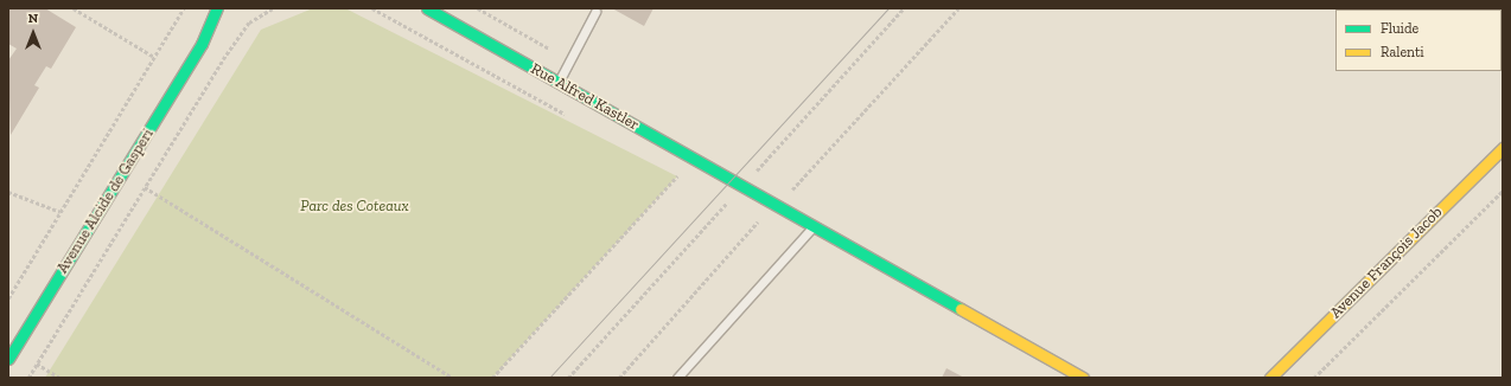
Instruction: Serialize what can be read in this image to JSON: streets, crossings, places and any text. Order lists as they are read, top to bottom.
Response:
{
  "streets": {
    "street": ["Rue Alfred Kastler", "Avenue Alcide de Gasperi", "Avenue François Jacob"]
  },
  "parks": ["Parc des Coteaux"],
  "legend": ["Fluide", "Ralenti"],
  "north": "top"
}
